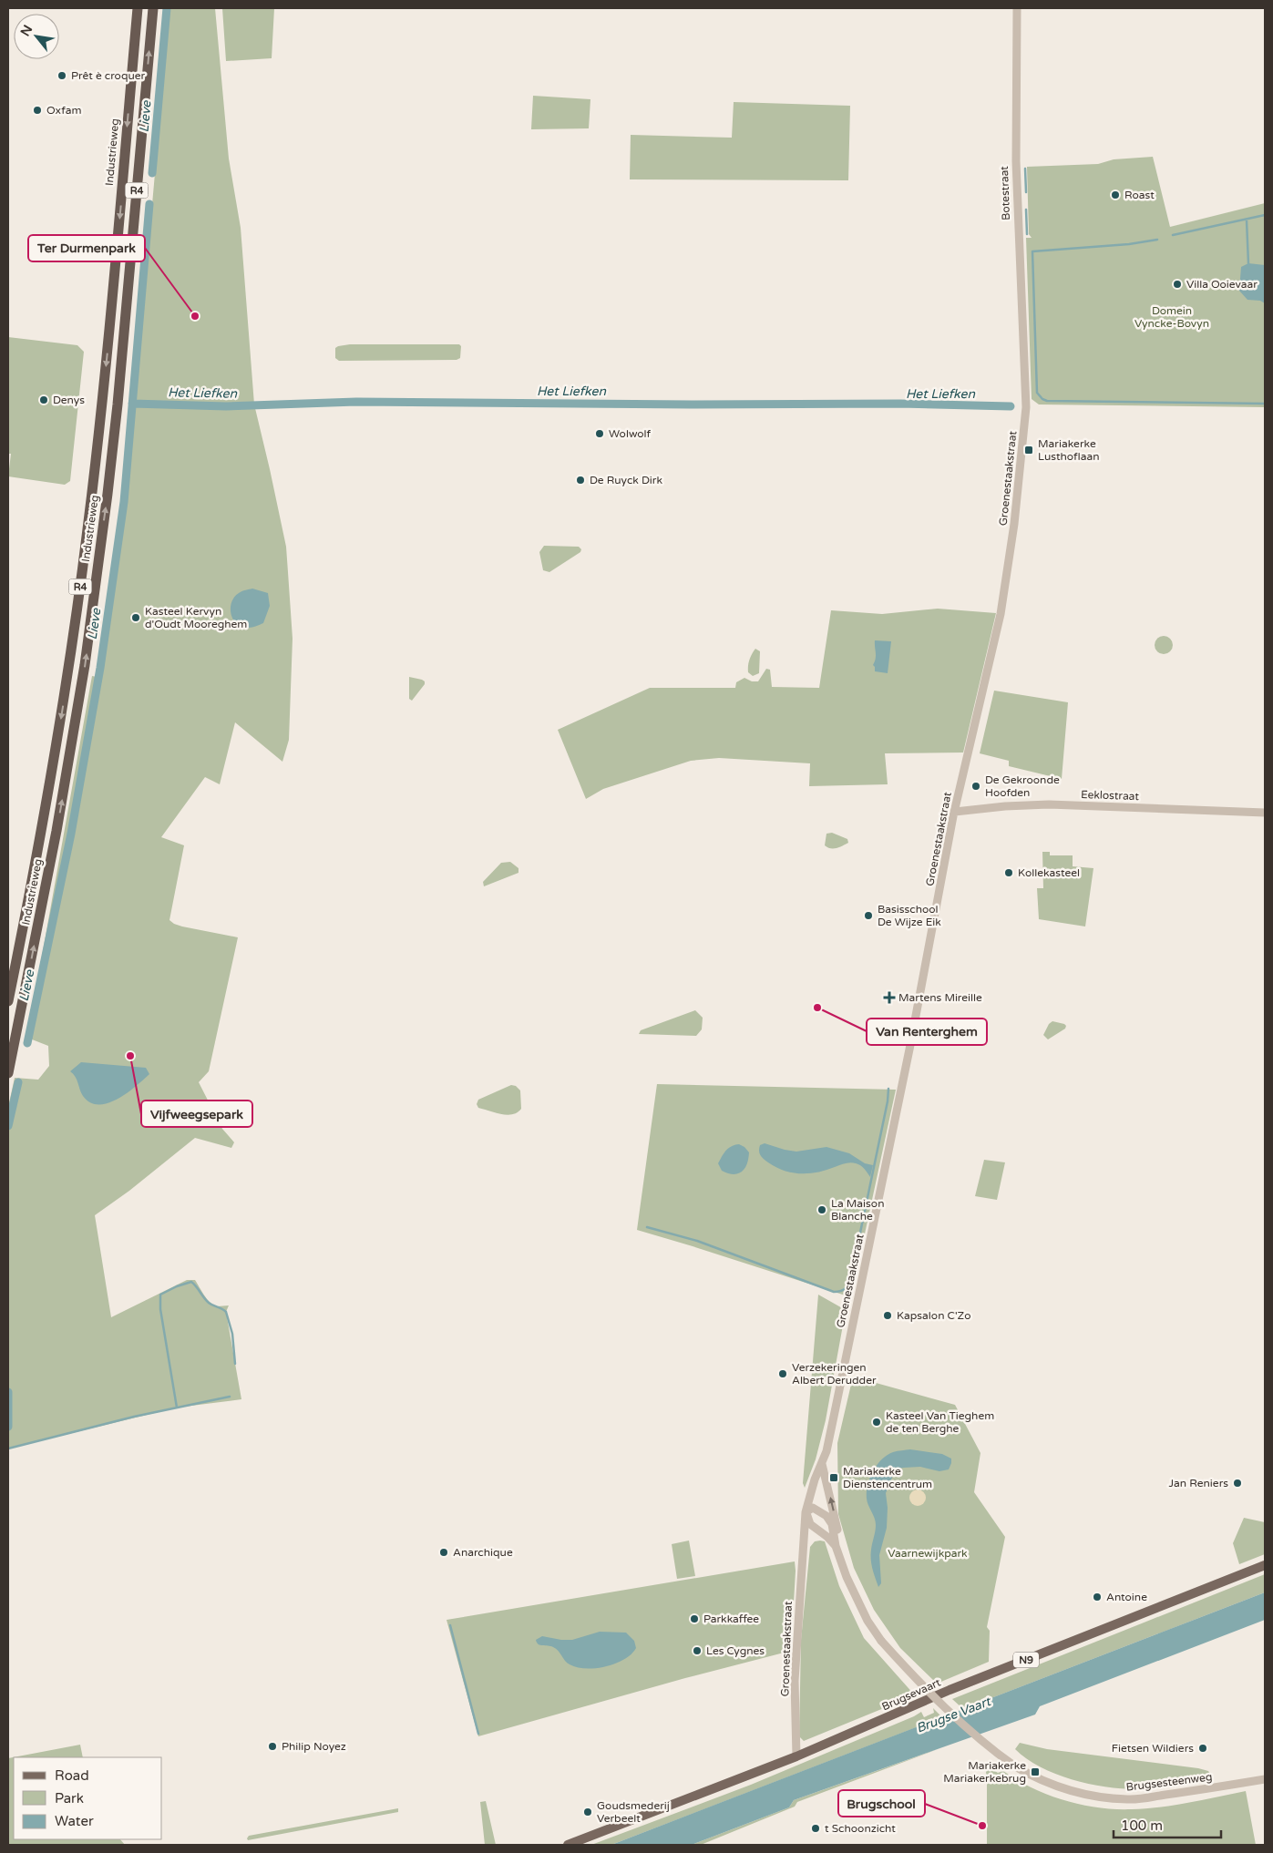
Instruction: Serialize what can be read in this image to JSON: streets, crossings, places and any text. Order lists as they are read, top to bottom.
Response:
{
  "streets": {
    "highway": ["Industrieweg", "R4"],
    "main road": ["N9", "Brugsevaart"],
    "street": [
      "Botestraat",
      "Groenestaakstraat",
      "Eeklostraat",
      "Brugsesteenweg"
    ]
  },
  "crossings": [
    ["Botestraat", "Groenestaakstraat"],
    ["Groenestaakstraat", "Eeklostraat"],
    ["Groenestaakstraat", "Brugsevaart"],
    ["Groenestaakstraat", "Brugsesteenweg"]
  ],
  "water": ["Lieve", "Het Liefken", "Brugse Vaart"],
  "parks": ["Domein Vyncke-Bovyn", "Vaarnewijkpark"],
  "places": {
    "other": [
      "Prêt è croquer",
      "Oxfam",
      "Roast",
      "Villa Ooievaar",
      "Ter Durmenpark",
      "Denys",
      "Wolwolf",
      "De Ruyck Dirk",
      "Kasteel Kervyn d'Oudt Mooreghem",
      "De Gekroonde Hoofden",
      "Kollekasteel",
      "Basisschool De Wijze Eik",
      "Van Renterghem",
      "Vijfweegsepark",
      "La Maison Blanche",
      "Kapsalon C'Zo",
      "Verzekeringen Albert Derudder",
      "Kasteel Van Tieghem de ten Berghe",
      "Jan Reniers",
      "Anarchique",
      "Antoine",
      "Parkkaffee",
      "Les Cygnes",
      "Philip Noyez",
      "Fietsen Wildiers",
      "Goudsmederij Verbeelt",
      "Brugschool",
      "t Schoonzicht"
    ],
    "transit": ["Mariakerke Lusthoflaan", "Mariakerke Dienstencentrum", "Mariakerke Mariakerkebrug"],
    "health": ["Martens Mireille"]
  },
  "legend": ["Road", "Park", "Water"],
  "scale_bar": "100 m",
  "north": "top left"
}
